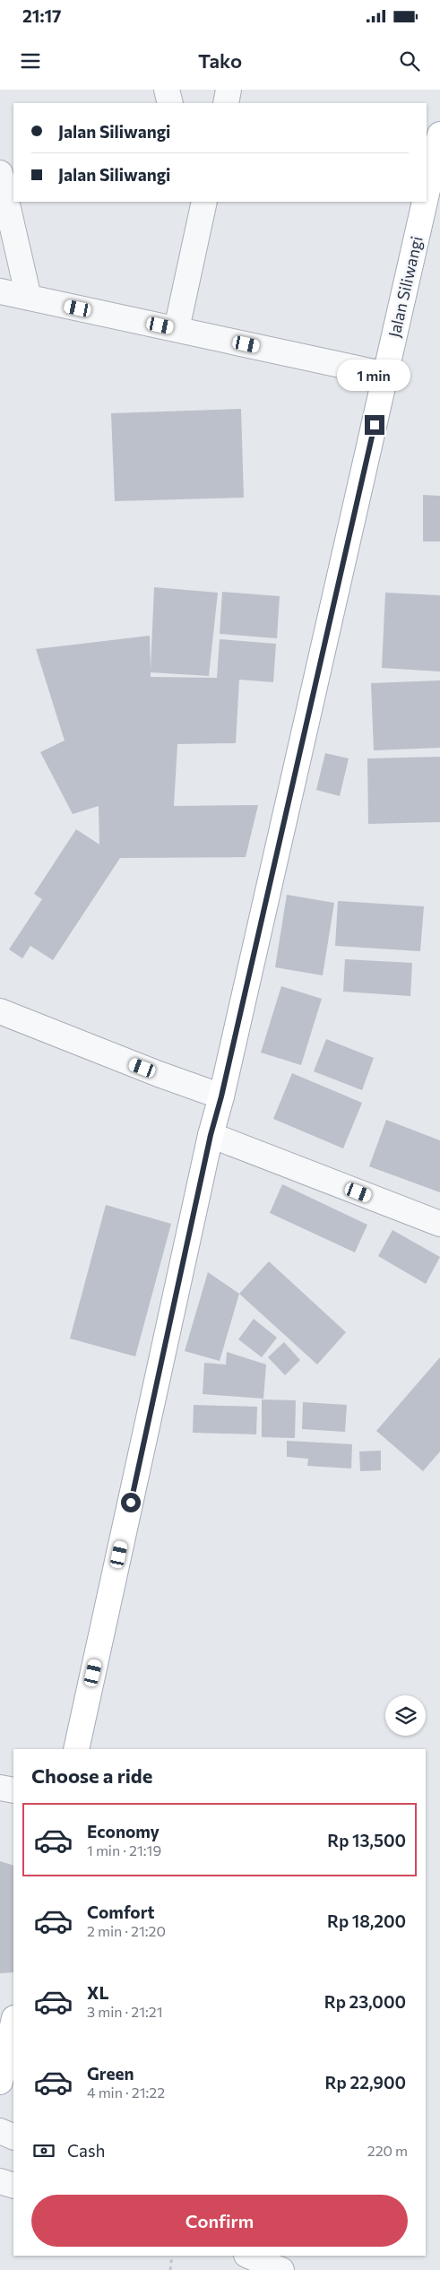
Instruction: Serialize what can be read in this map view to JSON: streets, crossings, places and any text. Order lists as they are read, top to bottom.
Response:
{
  "streets": {
    "main road": ["Jalan Siliwangi"]
  },
  "page": {
    "status": "21:17",
    "header": "Tako",
    "banner": ["Jalan Siliwangi", "Jalan Siliwangi"],
    "bubble": "1 min",
    "heading": "Choose a ride",
    "list": [
      {
        "name": "Economy",
        "note": "1 min · 21:19",
        "value": "Rp 13,500"
      },
      {
        "name": "Comfort",
        "note": "2 min · 21:20",
        "value": "Rp 18,200"
      },
      {
        "name": "XL",
        "note": "3 min · 21:21",
        "value": "Rp 23,000"
      },
      {
        "name": "Green",
        "note": "4 min · 21:22",
        "value": "Rp 22,900"
      }
    ],
    "pay": ["Cash", "220 m"],
    "buttons": "Confirm"
  }
}
